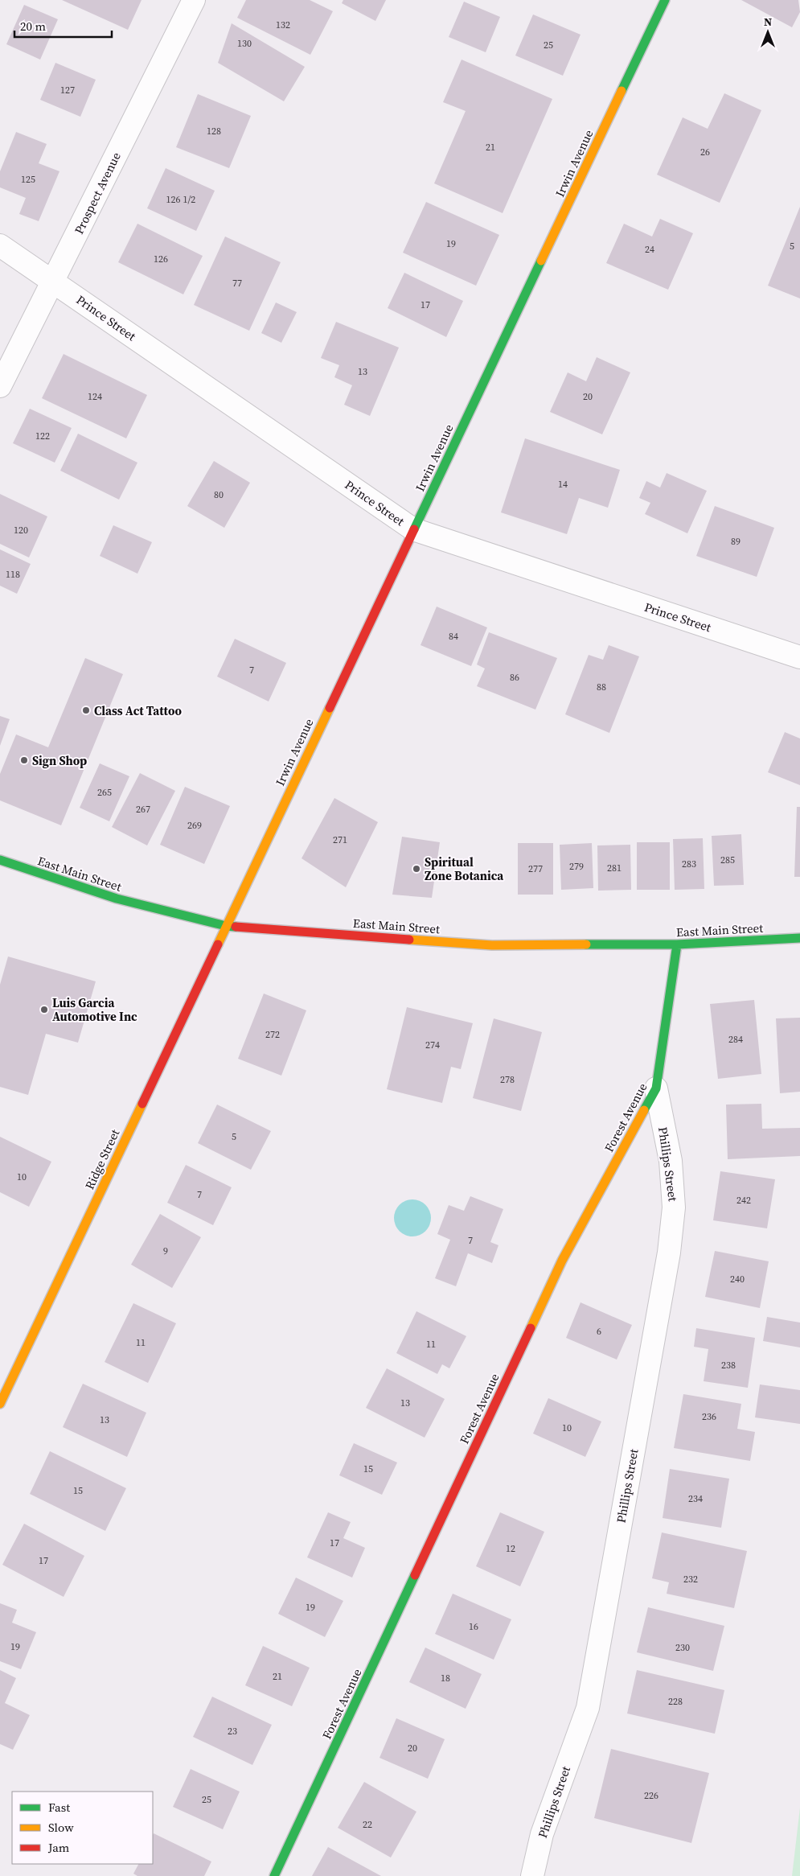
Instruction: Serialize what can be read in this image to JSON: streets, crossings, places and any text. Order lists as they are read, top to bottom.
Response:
{
  "streets": {
    "street": [
      "Irwin Avenue",
      "Prospect Avenue",
      "Prince Street",
      "East Main Street",
      "Forest Avenue",
      "Ridge Street",
      "Phillips Street"
    ]
  },
  "crossings": [
    ["Irwin Avenue", "Prince Street"],
    ["Irwin Avenue", "East Main Street"],
    ["Irwin Avenue", "Ridge Street"],
    ["Prospect Avenue", "Prince Street"],
    ["East Main Street", "Forest Avenue"],
    ["East Main Street", "Ridge Street"],
    ["Forest Avenue", "Phillips Street"]
  ],
  "places": [
    "Class Act Tattoo",
    "Sign Shop",
    "Spiritual Zone Botanica",
    "Luis Garcia Automotive Inc"
  ],
  "house_numbers": [
    "132",
    "130",
    "25",
    "127",
    "128",
    "21",
    "26",
    "125",
    "126 1/2",
    "19",
    "5",
    "24",
    "126",
    "77",
    "17",
    "13",
    "124",
    "20",
    "122",
    "14",
    "80",
    "120",
    "89",
    "118",
    "84",
    "7",
    "86",
    "88",
    "265",
    "267",
    "269",
    "271",
    "285",
    "283",
    "279",
    "281",
    "277",
    "272",
    "284",
    "274",
    "278",
    "5",
    "10",
    "7",
    "242",
    "7",
    "9",
    "240",
    "6",
    "11",
    "11",
    "238",
    "13",
    "236",
    "13",
    "10",
    "15",
    "15",
    "234",
    "17",
    "12",
    "17",
    "232",
    "19",
    "16",
    "19",
    "230",
    "21",
    "18",
    "228",
    "23",
    "20",
    "226",
    "25",
    "22"
  ],
  "legend": ["Fast", "Slow", "Jam"],
  "scale_bar": "20 m",
  "north": "top"
}
